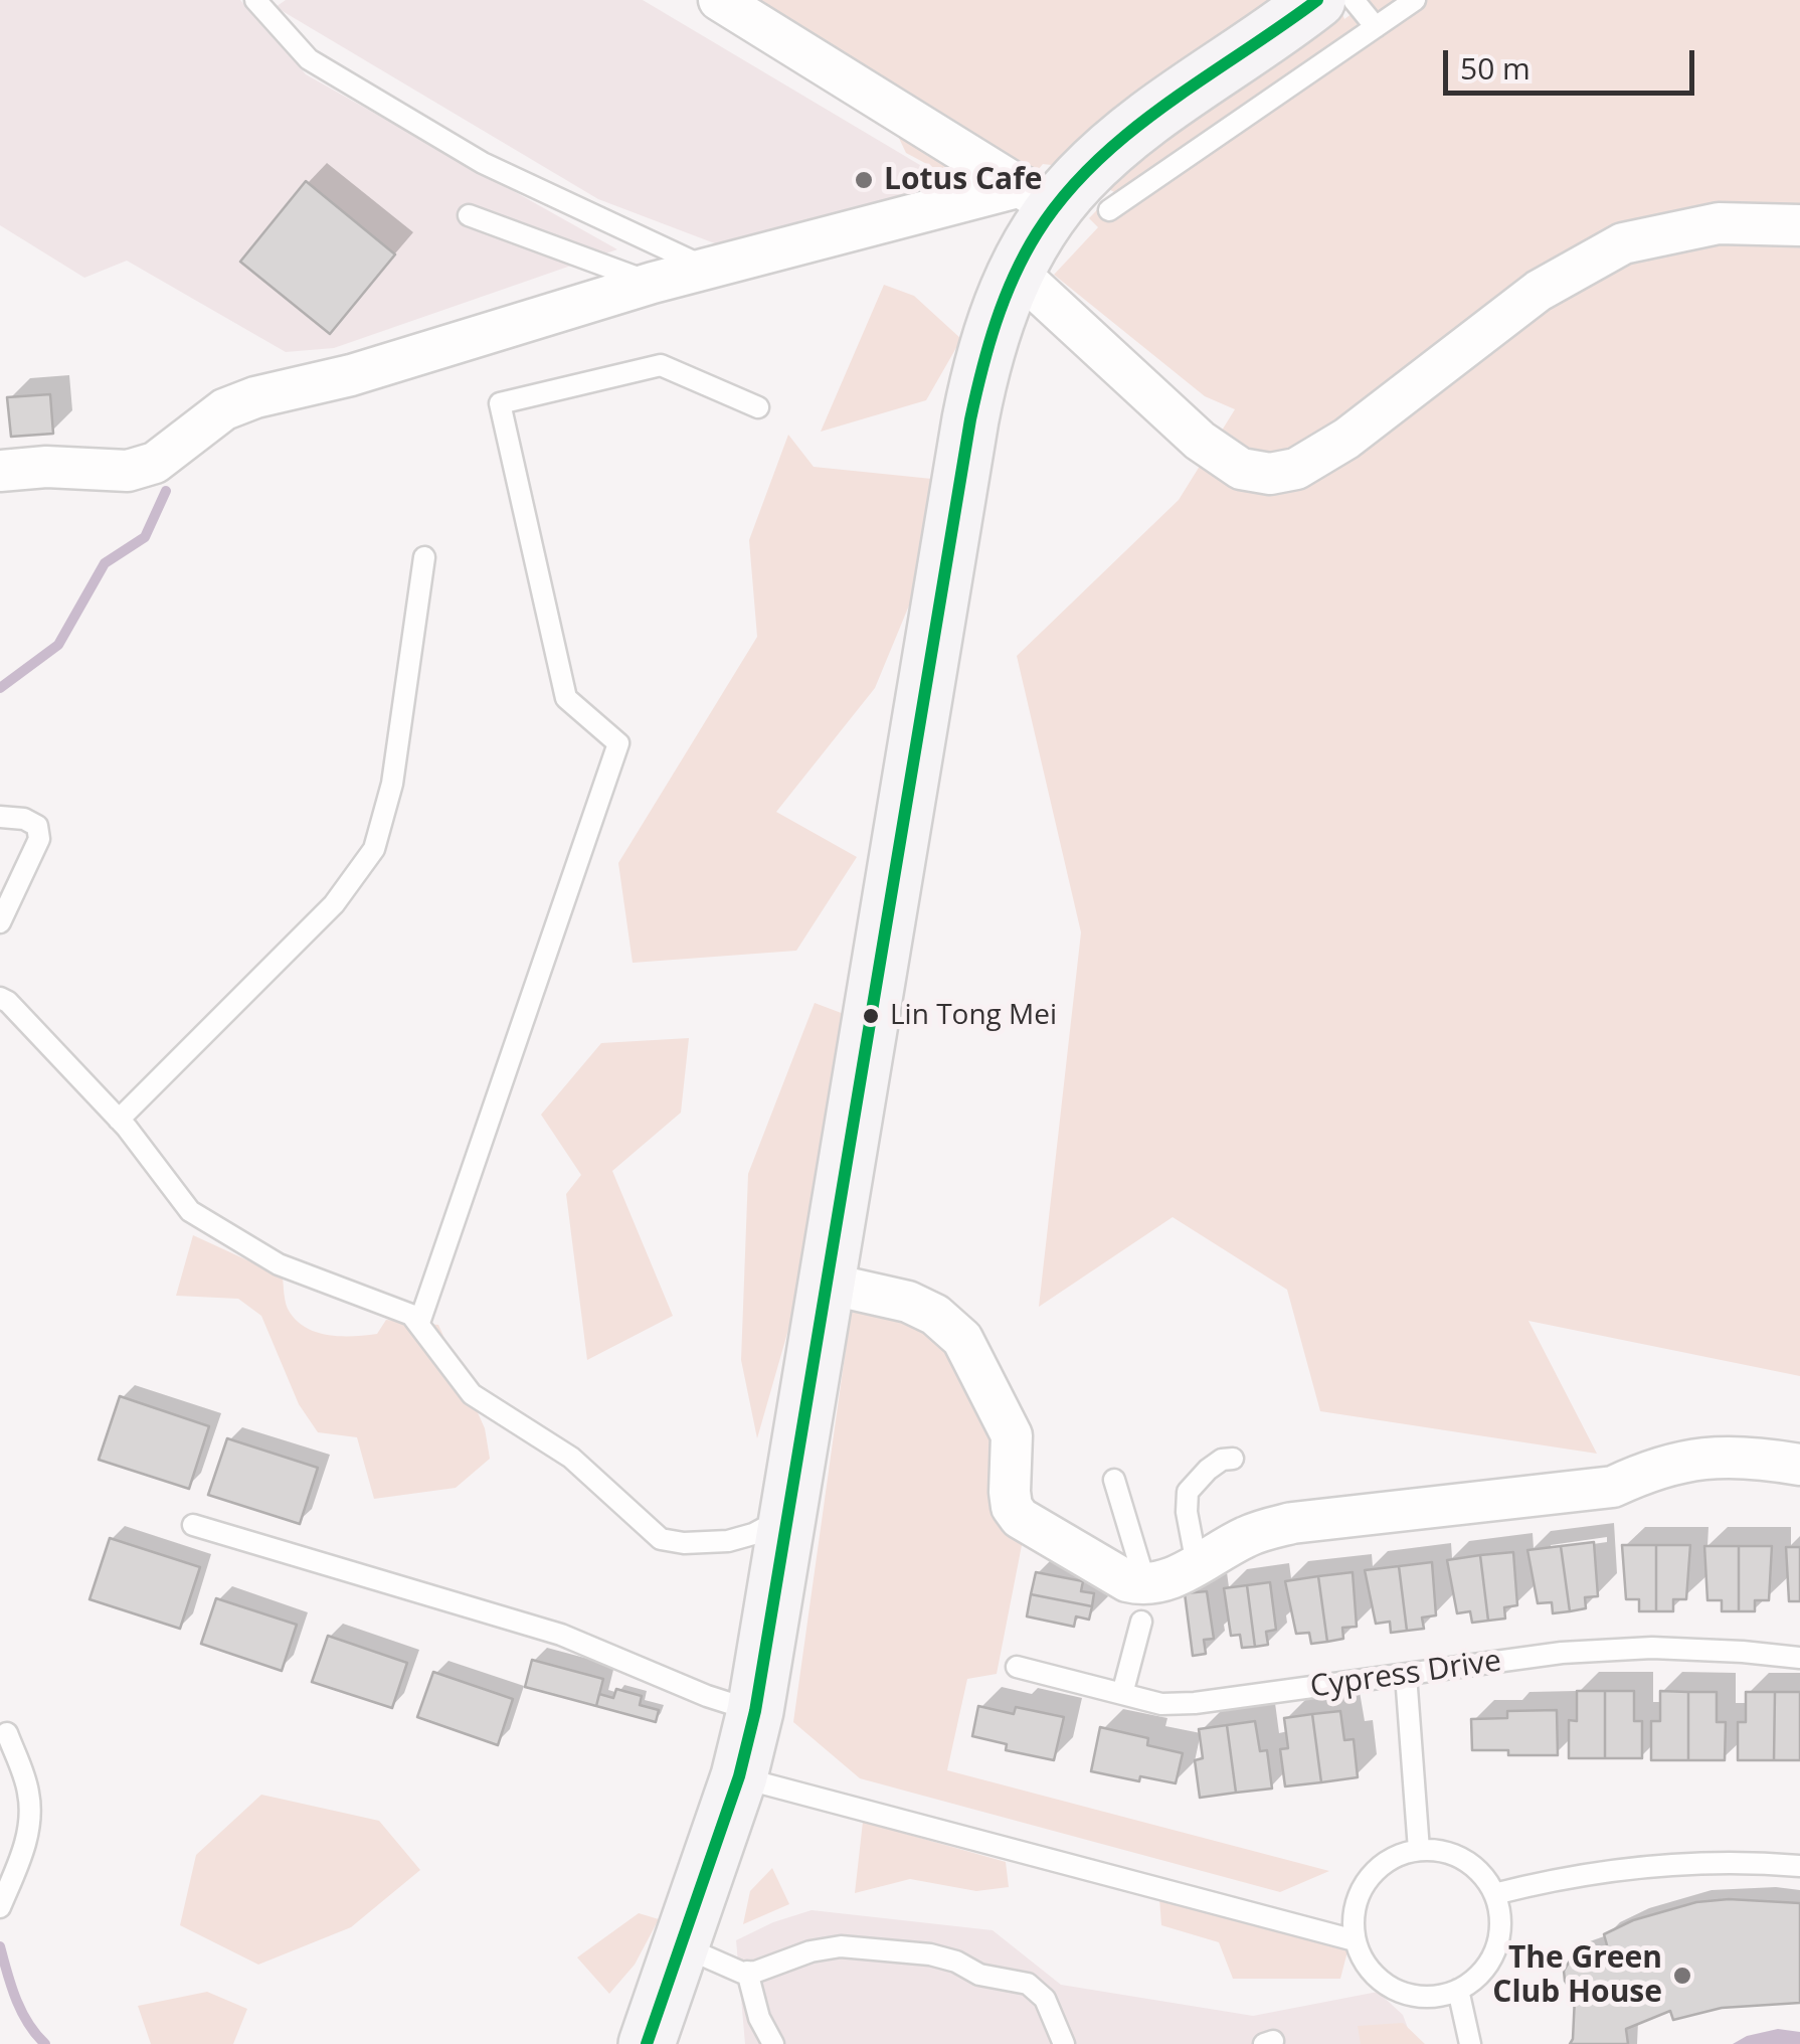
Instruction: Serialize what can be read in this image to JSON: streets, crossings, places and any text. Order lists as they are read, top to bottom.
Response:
{
  "streets": {
    "lane": ["Cypress Drive"]
  },
  "places": ["Lotus Cafe", "Lin Tong Mei", "The Green Club House"],
  "scale_bar": "50 m"
}
